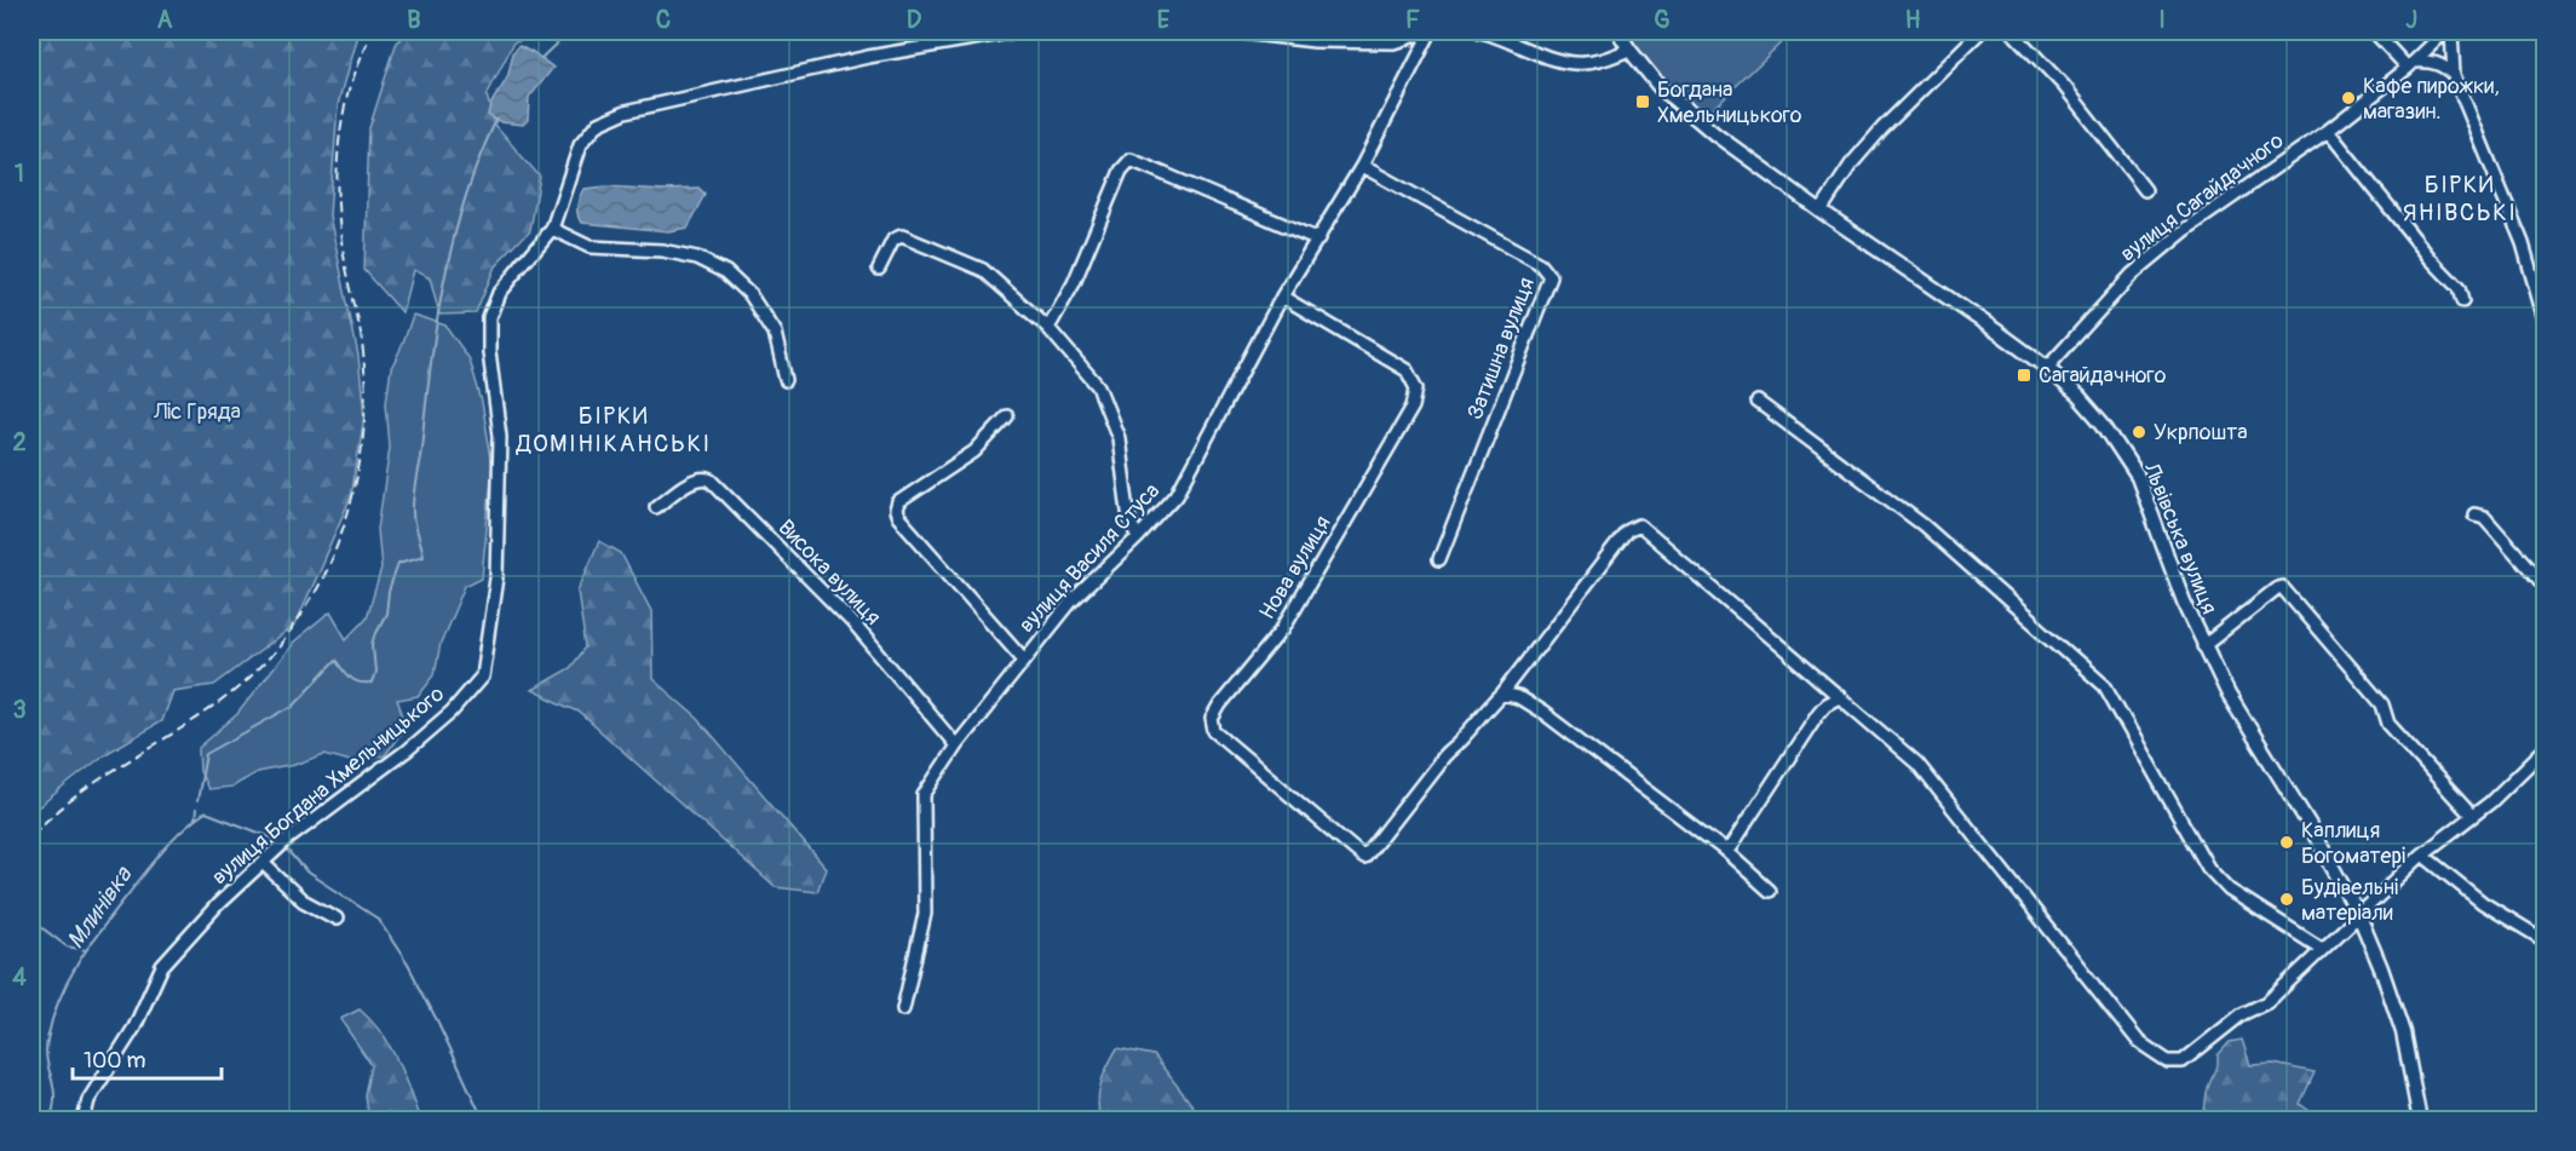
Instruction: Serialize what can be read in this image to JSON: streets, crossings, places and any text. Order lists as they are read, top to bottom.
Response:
{
  "streets": {
    "main road": ["Львівська вулиця"],
    "street": [
      "вулиця Сагайдачного",
      "Затишна вулиця",
      "вулиця Василя Стуса",
      "Нова вулиця",
      "Висока вулиця",
      "вулиця Богдана Хмельницького"
    ]
  },
  "crossings": [
    ["вулиця Сагайдачного", "Львівська вулиця"],
    ["Затишна вулиця", "вулиця Василя Стуса"],
    ["вулиця Василя Стуса", "Нова вулиця"],
    ["вулиця Василя Стуса", "Висока вулиця"]
  ],
  "districts": ["БІРКИ ЯНІВСЬКІ", "БІРКИ ДОМІНІКАНСЬКІ"],
  "water": ["Млинівка"],
  "parks": ["Ліс Гряда"],
  "places": {
    "other": [
      "Кафе пирожки, магазин.",
      "Укрпошта",
      "Каплиця Богоматері",
      "Будівельні матеріали"
    ],
    "transit": ["Богдана Хмельницького", "Сагайдачного"]
  },
  "scale_bar": "100 m",
  "grid": {
    "columns": [
      "A",
      "B",
      "C",
      "D",
      "E",
      "F",
      "G",
      "H",
      "I",
      "J"
    ],
    "rows": [
      "1",
      "2",
      "3",
      "4"
    ]
  }
}
